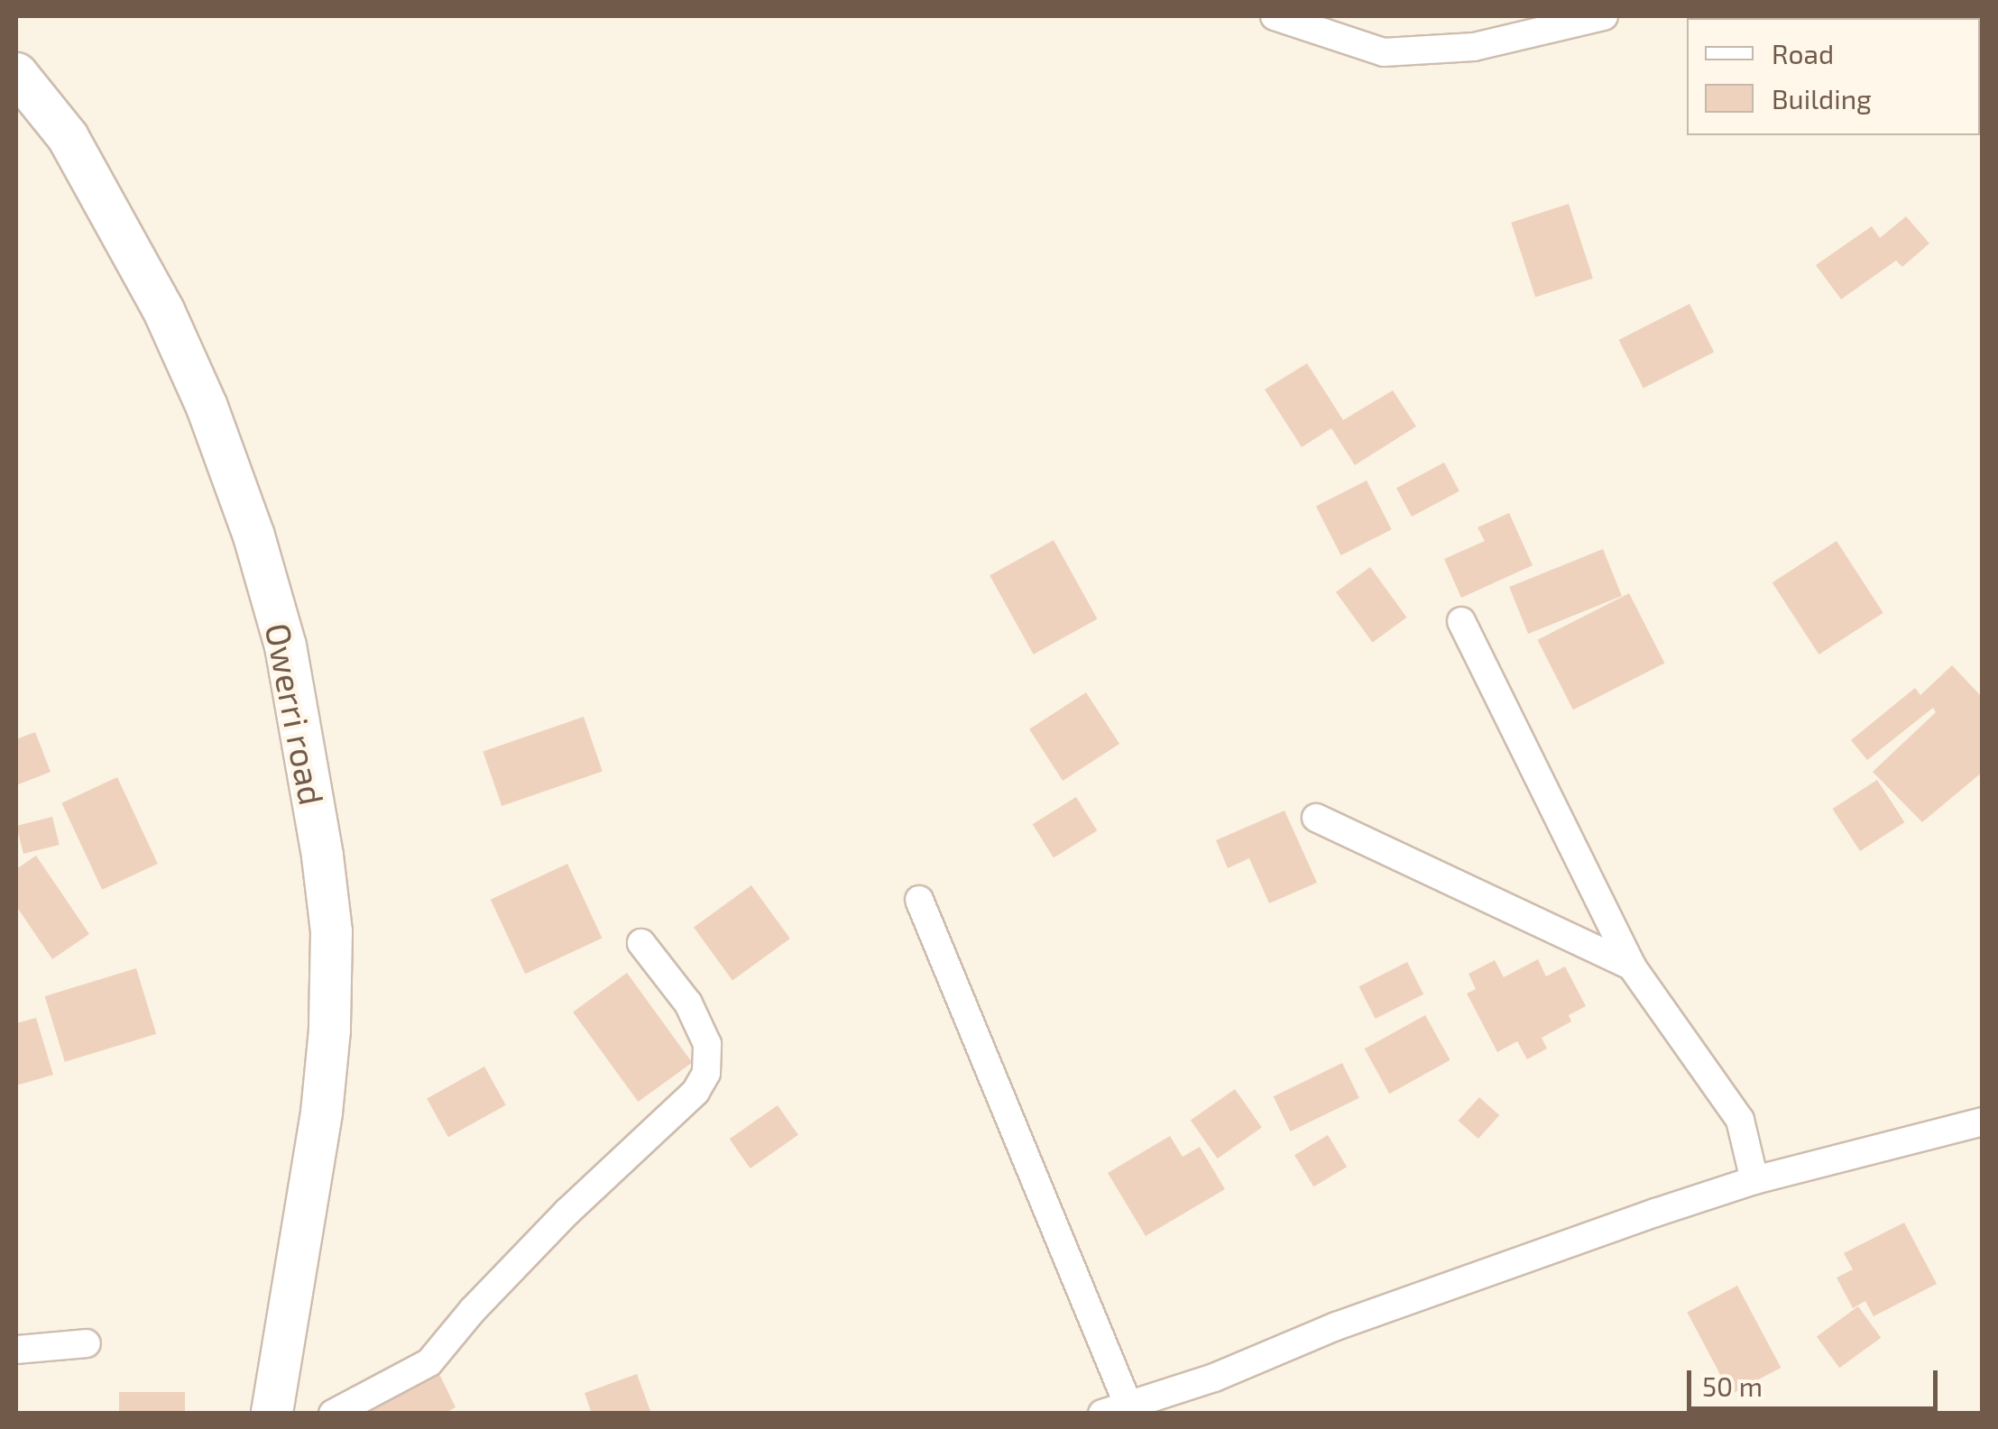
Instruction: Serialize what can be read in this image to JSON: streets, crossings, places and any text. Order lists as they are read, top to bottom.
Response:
{
  "streets": {
    "main road": ["Owerri road"]
  },
  "legend": ["Road", "Building"],
  "scale_bar": "50 m"
}
